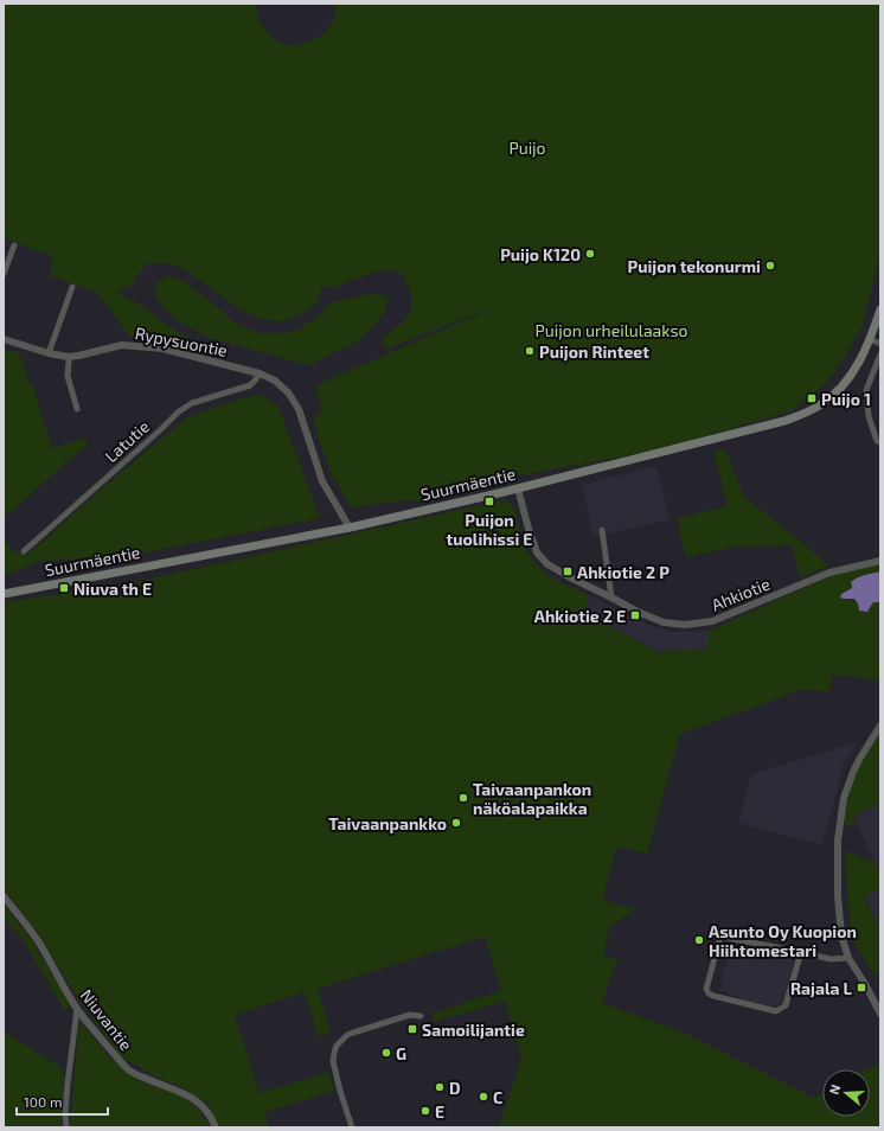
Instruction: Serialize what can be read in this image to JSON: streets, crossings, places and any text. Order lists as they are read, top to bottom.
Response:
{
  "streets": {
    "main road": ["Suurmäentie"],
    "street": [
      "Rypysuontie",
      "Latutie",
      "Ahkiotie",
      "Niuvantie"
    ]
  },
  "crossings": [
    ["Rypysuontie", "Latutie"],
    ["Rypysuontie", "Suurmäentie"],
    ["Suurmäentie", "Ahkiotie"]
  ],
  "parks": ["Puijo", "Puijon urheilulaakso"],
  "places": {
    "other": [
      "Puijo K120",
      "Puijon tekonurmi",
      "Puijon Rinteet",
      "Taivaanpankon näköalapaikka",
      "Taivaanpankko",
      "Asunto Oy Kuopion Hiihtomestari",
      "G",
      "D",
      "C",
      "E"
    ],
    "transit": [
      "Puijo 1",
      "Puijon tuolihissi E",
      "Ahkiotie 2 P",
      "Niuva th E",
      "Ahkiotie 2 E",
      "Rajala L",
      "Samoilijantie"
    ]
  },
  "scale_bar": "100 m",
  "north": "left"
}
